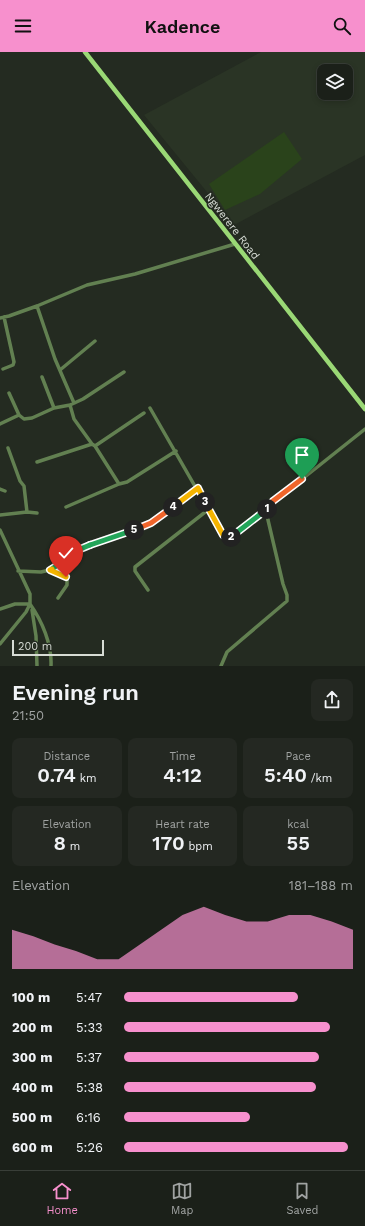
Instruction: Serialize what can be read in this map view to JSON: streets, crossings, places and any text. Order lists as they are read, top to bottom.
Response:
{
  "streets": {
    "main road": ["Ngwerere Road"]
  },
  "scale_bar": "200 m",
  "page": {
    "header": "Kadence",
    "pins": [
      "3",
      "4",
      "1",
      "5",
      "2"
    ],
    "scale": "200 m",
    "heading": ["Evening run", "21:50"],
    "stats": [
      ["Distance", "0.74 km"],
      ["Time", "4:12"],
      ["Pace", "5:40 /km"],
      ["Elevation", "8 m"],
      ["Heart rate", "170 bpm"],
      ["kcal", "55"]
    ],
    "chart": ["Elevation", "181–188 m"],
    "list": [
      {
        "name": "100 m",
        "note": "5:47"
      },
      {
        "name": "200 m",
        "note": "5:33"
      },
      {
        "name": "300 m",
        "note": "5:37"
      },
      {
        "name": "400 m",
        "note": "5:38"
      },
      {
        "name": "500 m",
        "note": "6:16"
      },
      {
        "name": "600 m",
        "note": "5:26"
      }
    ],
    "tabs": ["Home", "Map", "Saved"]
  }
}
